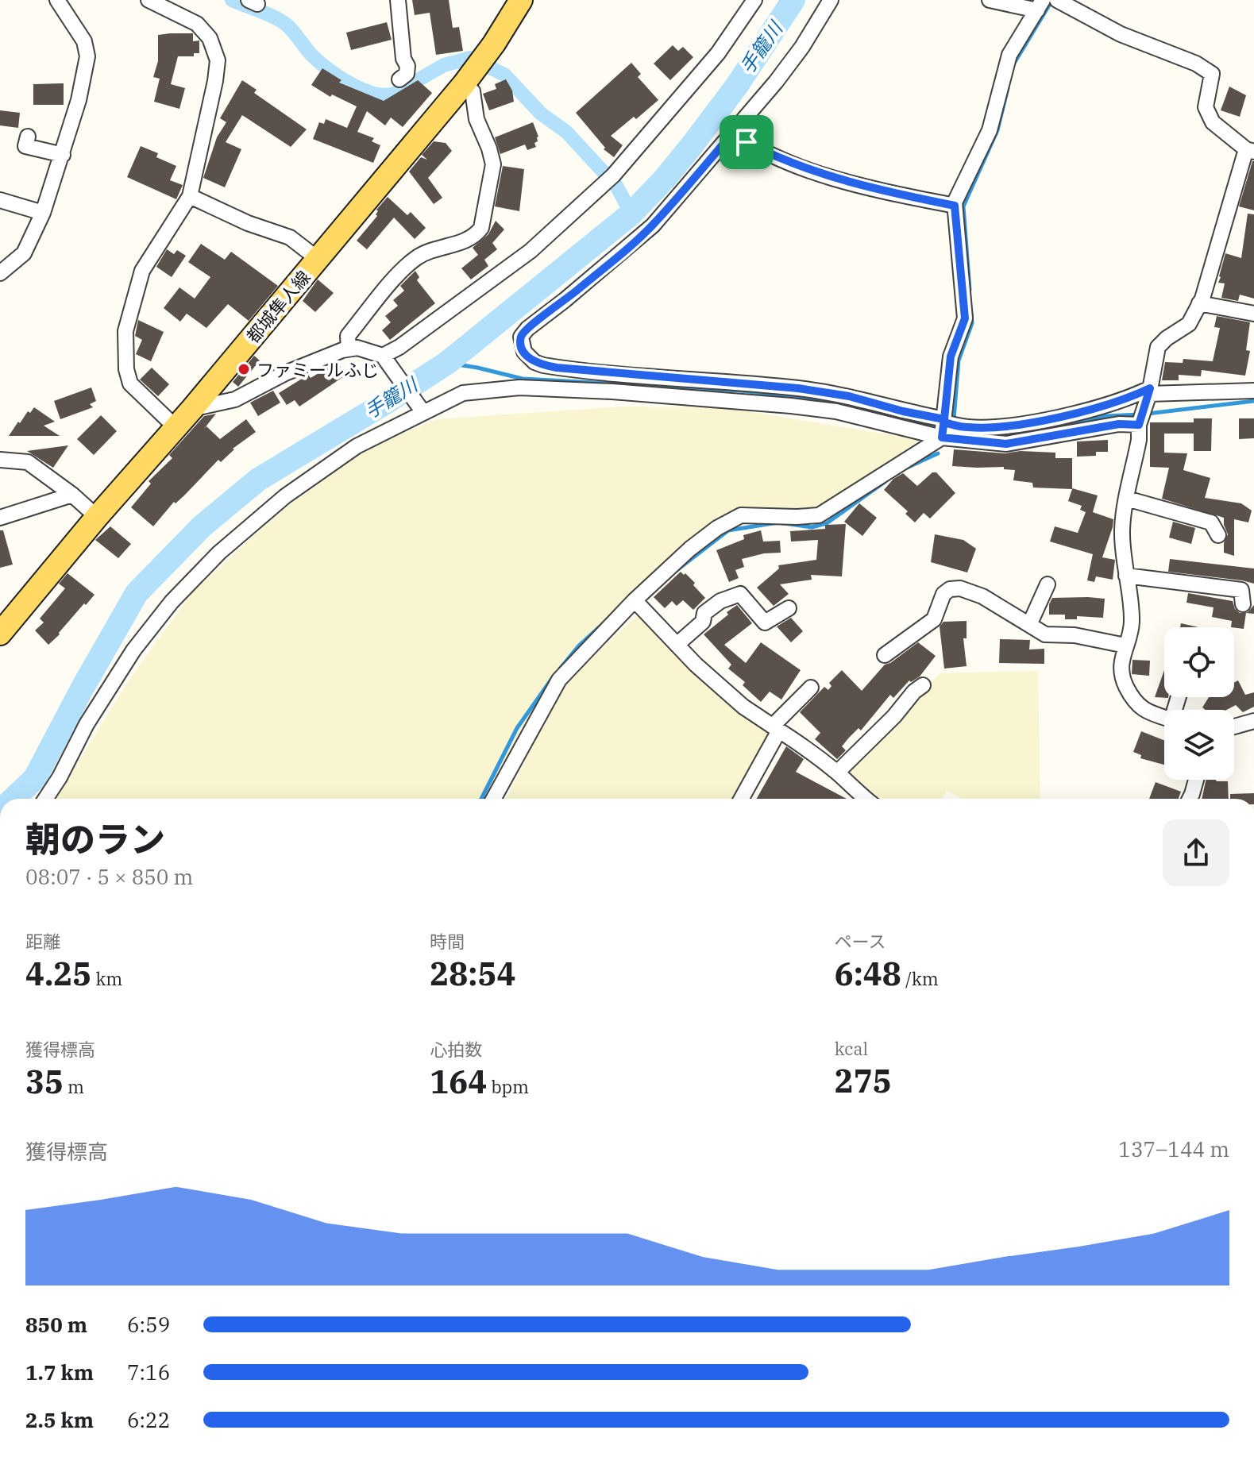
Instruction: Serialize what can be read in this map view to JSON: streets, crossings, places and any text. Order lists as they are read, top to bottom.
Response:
{
  "streets": {
    "main road": ["都城隼人線"]
  },
  "water": ["手籠川"],
  "places": ["ファミールふじ"],
  "page": {
    "heading": ["朝のラン", "08:07 · 5 × 850 m"],
    "stats": [
      ["距離", "4.25 km"],
      ["時間", "28:54"],
      ["ペース", "6:48 /km"],
      ["獲得標高", "35 m"],
      ["心拍数", "164 bpm"],
      ["kcal", "275"]
    ],
    "chart": ["獲得標高", "137–144 m"],
    "list": [
      {
        "name": "850 m",
        "note": "6:59"
      },
      {
        "name": "1.7 km",
        "note": "7:16"
      },
      {
        "name": "2.5 km",
        "note": "6:22"
      }
    ]
  }
}
